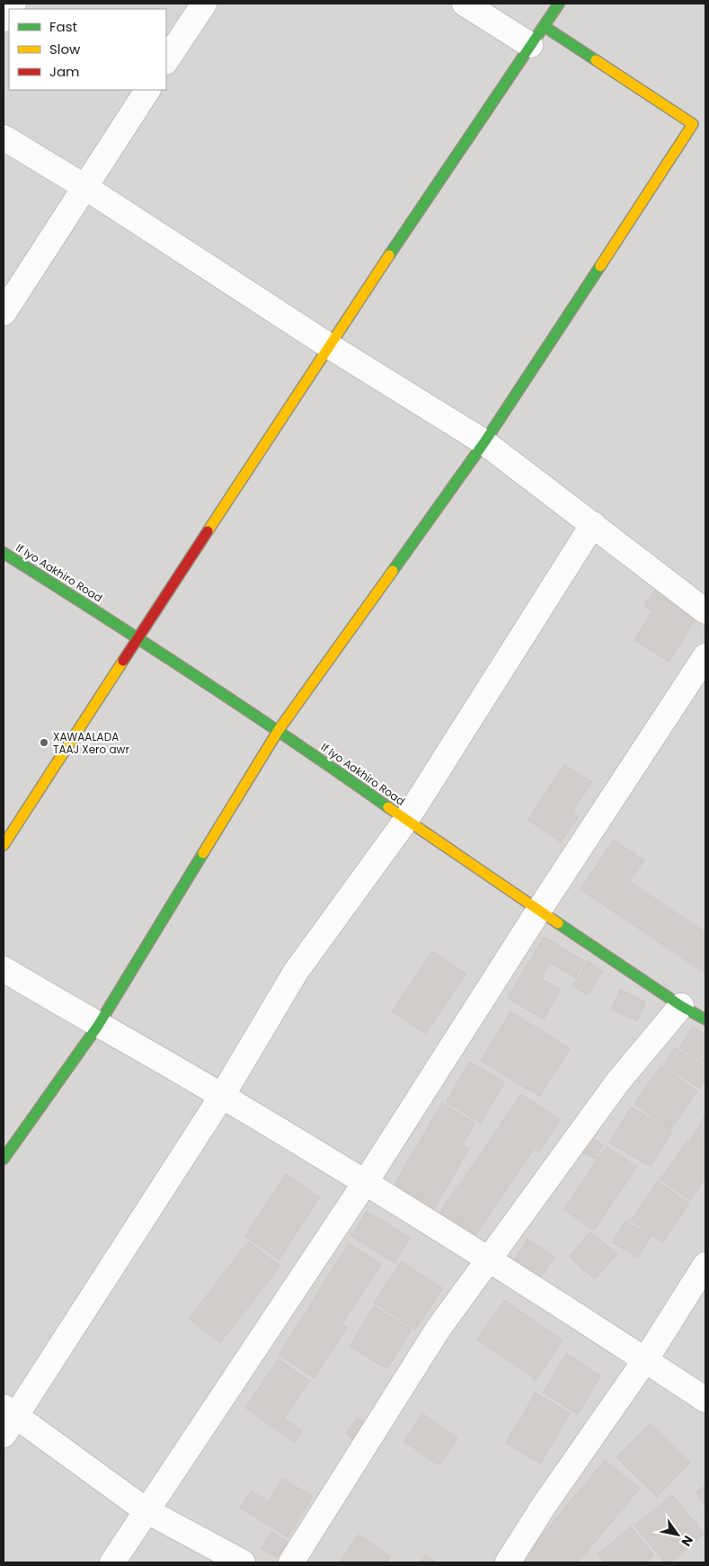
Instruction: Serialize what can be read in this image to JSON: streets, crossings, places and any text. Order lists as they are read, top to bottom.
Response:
{
  "streets": {
    "street": ["If Iyo Aakhiro Road"]
  },
  "places": ["XAWAALADA TAAJ Xero awr"],
  "legend": ["Fast", "Slow", "Jam"],
  "north": "bottom right"
}
